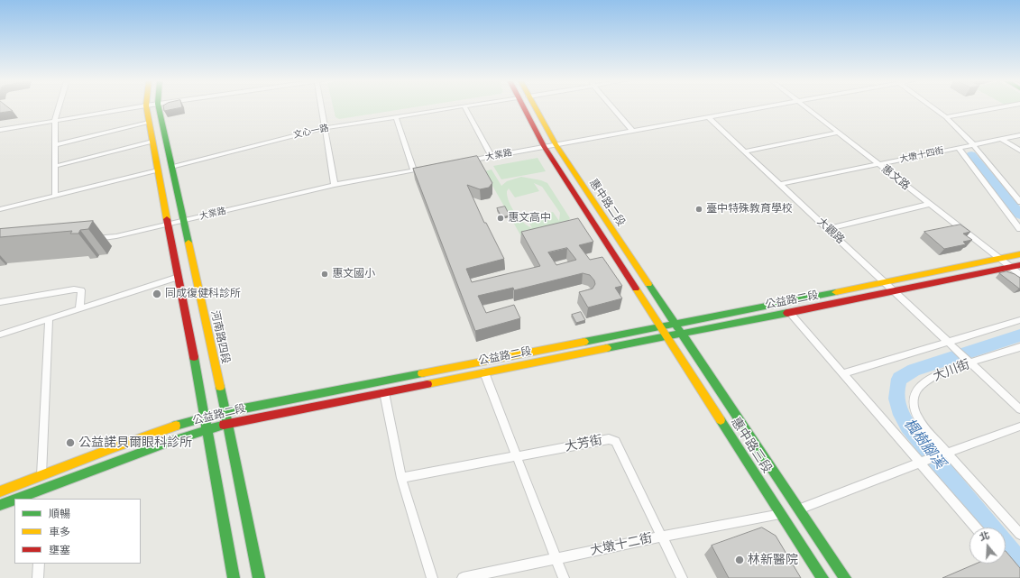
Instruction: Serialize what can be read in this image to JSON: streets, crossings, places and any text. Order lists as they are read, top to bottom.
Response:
{
  "streets": {
    "street": [
      "文心一路",
      "大業路",
      "大墩十四街",
      "惠文路",
      "惠中路二段",
      "大觀路",
      "公益路二段",
      "河南路四段",
      "大川街",
      "大芳街",
      "惠中路三段",
      "大墩十二街"
    ]
  },
  "crossings": [
    ["文心一路", "河南路四段"],
    ["大業路", "惠中路二段"],
    ["大業路", "大觀路"],
    ["大業路", "河南路四段"],
    ["大墩十四街", "惠文路"],
    ["大墩十四街", "大觀路"],
    ["惠文路", "公益路二段"],
    ["惠中路二段", "公益路二段"],
    ["惠中路二段", "惠中路三段"],
    ["大觀路", "公益路二段"],
    ["大觀路", "大川街"],
    ["公益路二段", "河南路四段"],
    ["公益路二段", "大芳街"],
    ["公益路二段", "惠中路三段"],
    ["公益路二段", "大墩十二街"],
    ["大芳街", "大墩十二街"],
    ["惠中路三段", "大墩十二街"]
  ],
  "water": ["楓樹腳溪"],
  "places": [
    "臺中特殊教育學校",
    "惠文高中",
    "惠文國小",
    "同成復健科診所",
    "公益諾貝爾眼科診所",
    "林新醫院"
  ],
  "legend": ["順暢", "車多", "壅塞"],
  "north": "top"
}
